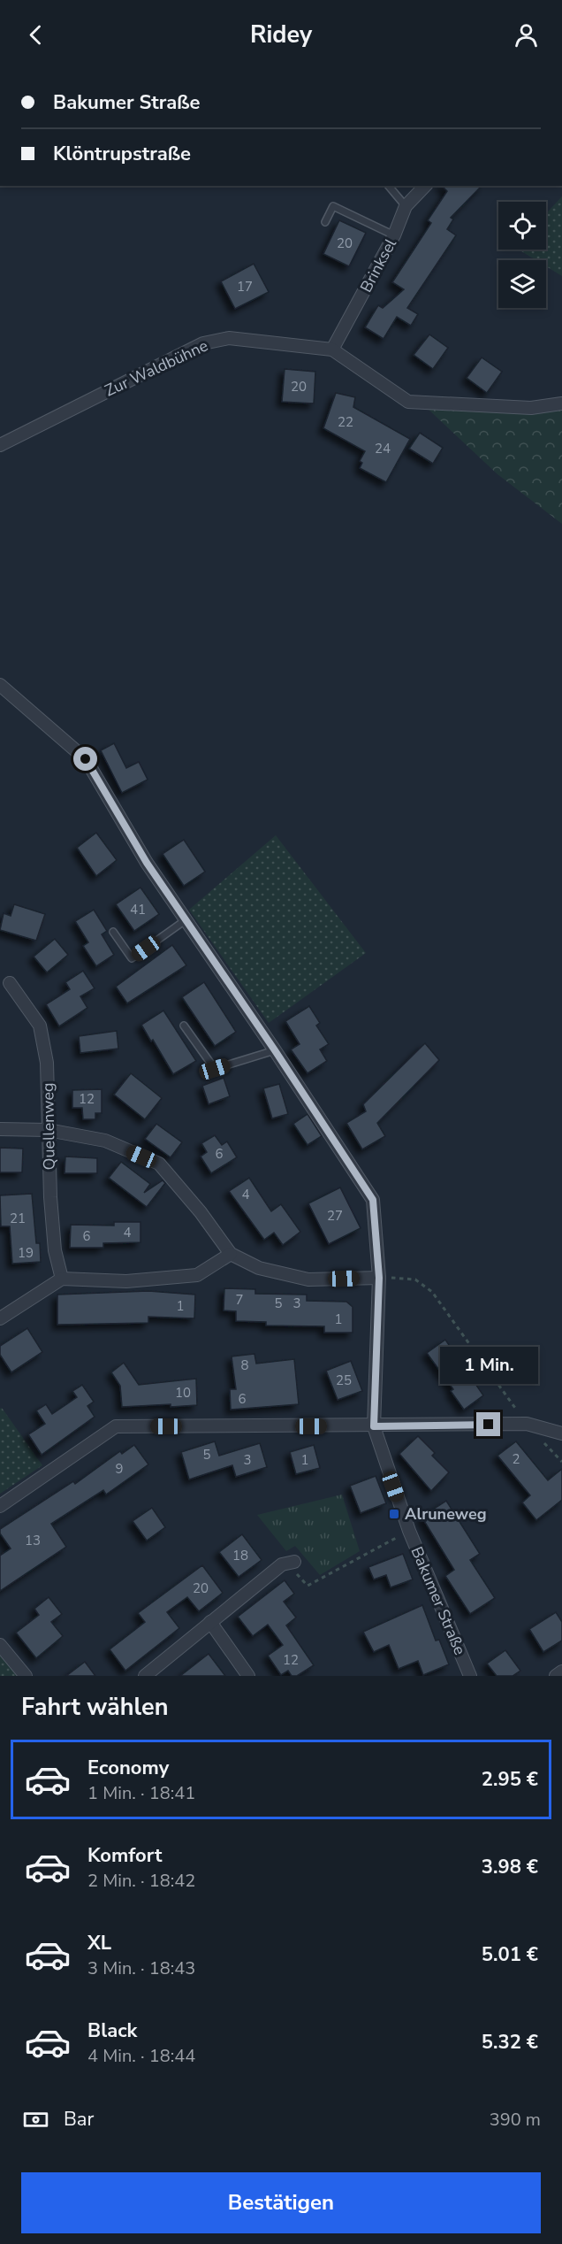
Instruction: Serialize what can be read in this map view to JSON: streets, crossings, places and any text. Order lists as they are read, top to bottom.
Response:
{
  "streets": {
    "street": [
      "Brinksel",
      "Zur Waldbühne",
      "Quellenweg",
      "Bakumer Straße"
    ]
  },
  "crossings": [
    ["Brinksel", "Zur Waldbühne"]
  ],
  "places": {
    "transit": ["Alruneweg"]
  },
  "house_numbers": [
    "20",
    "17",
    "20",
    "22",
    "24",
    "41",
    "12",
    "6",
    "4",
    "27",
    "21",
    "4",
    "6",
    "19",
    "7",
    "5",
    "3",
    "1",
    "1",
    "8",
    "25",
    "10",
    "6",
    "5",
    "2",
    "3",
    "1",
    "9",
    "13",
    "18",
    "20",
    "12"
  ],
  "page": {
    "header": "Ridey",
    "banner": ["Bakumer Straße", "Klöntrupstraße"],
    "bubble": "1 Min.",
    "heading": "Fahrt wählen",
    "list": [
      {
        "name": "Economy",
        "note": "1 Min. · 18:41",
        "value": "2.95 €"
      },
      {
        "name": "Komfort",
        "note": "2 Min. · 18:42",
        "value": "3.98 €"
      },
      {
        "name": "XL",
        "note": "3 Min. · 18:43",
        "value": "5.01 €"
      },
      {
        "name": "Black",
        "note": "4 Min. · 18:44",
        "value": "5.32 €"
      }
    ],
    "pay": ["Bar", "390 m"],
    "buttons": "Bestätigen"
  }
}
